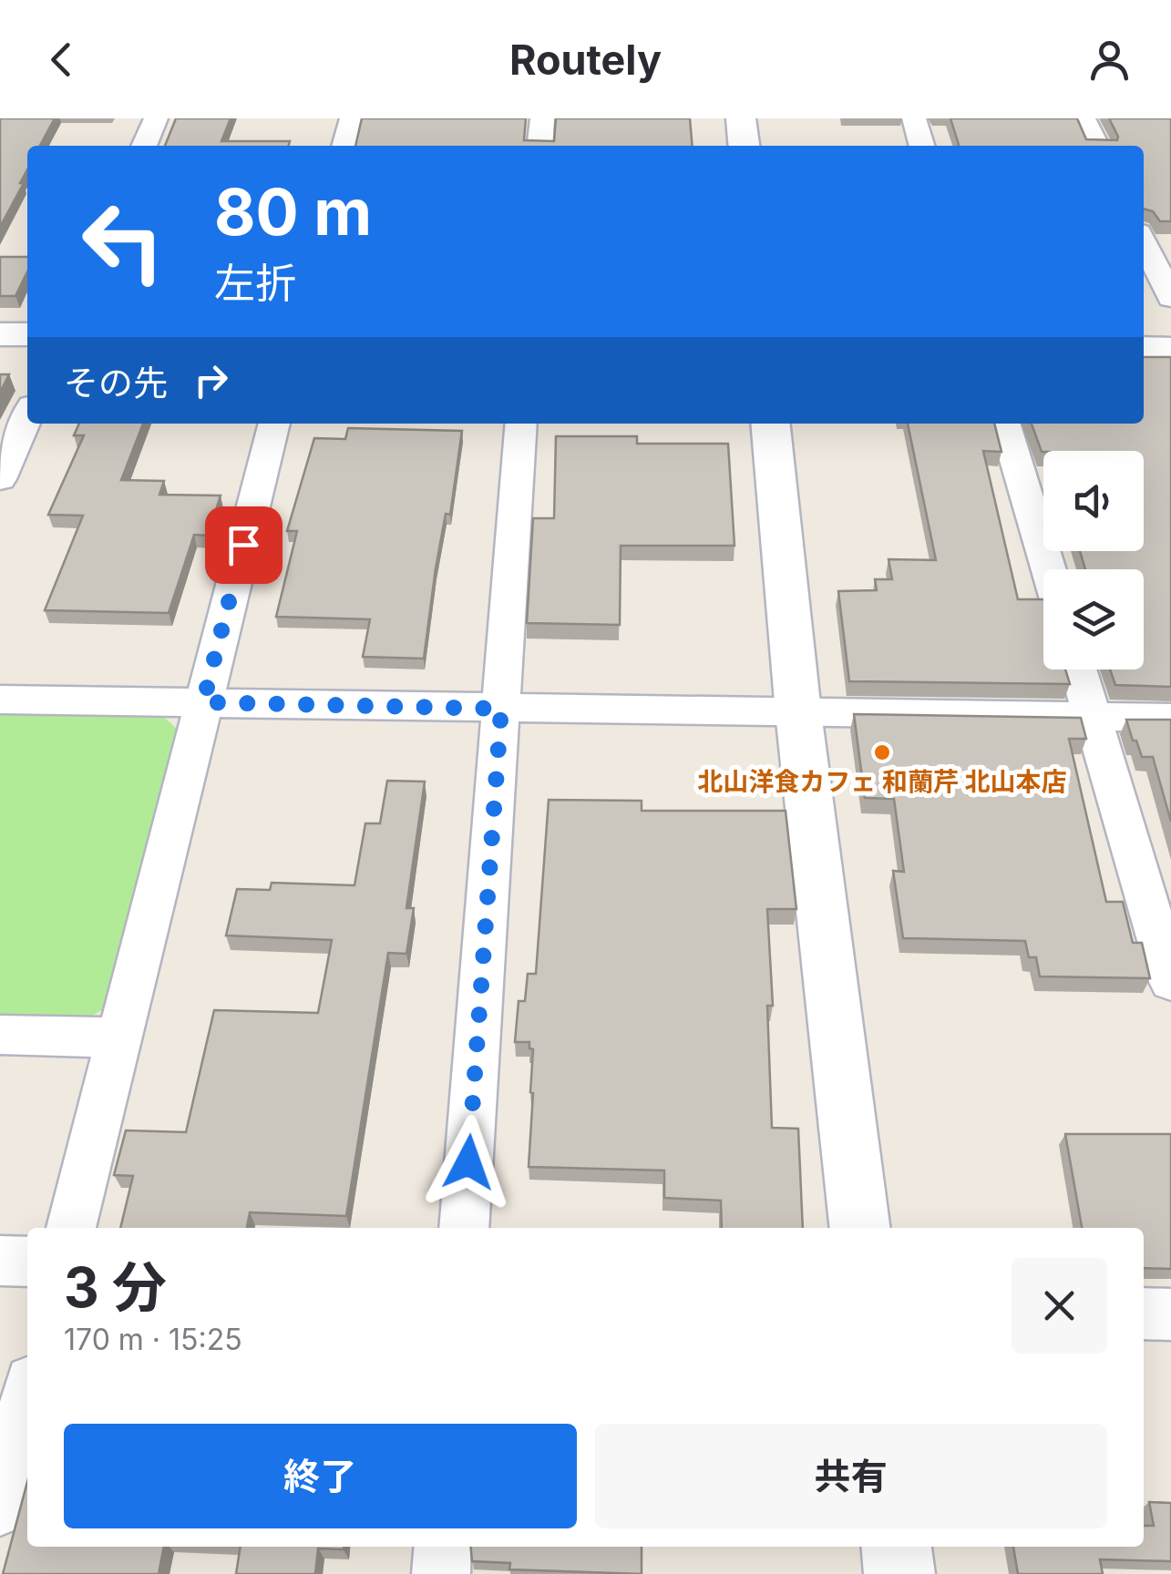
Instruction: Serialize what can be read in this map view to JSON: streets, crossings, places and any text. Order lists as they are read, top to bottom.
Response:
{
  "places": ["北山洋食カフェ 和蘭芹 北山本店"],
  "page": {
    "header": "Routely",
    "turn": ["80 m", "左折"],
    "then": "その先",
    "heading": ["3 分", "170 m · 15:25"],
    "buttons": ["終了", "共有"]
  }
}
